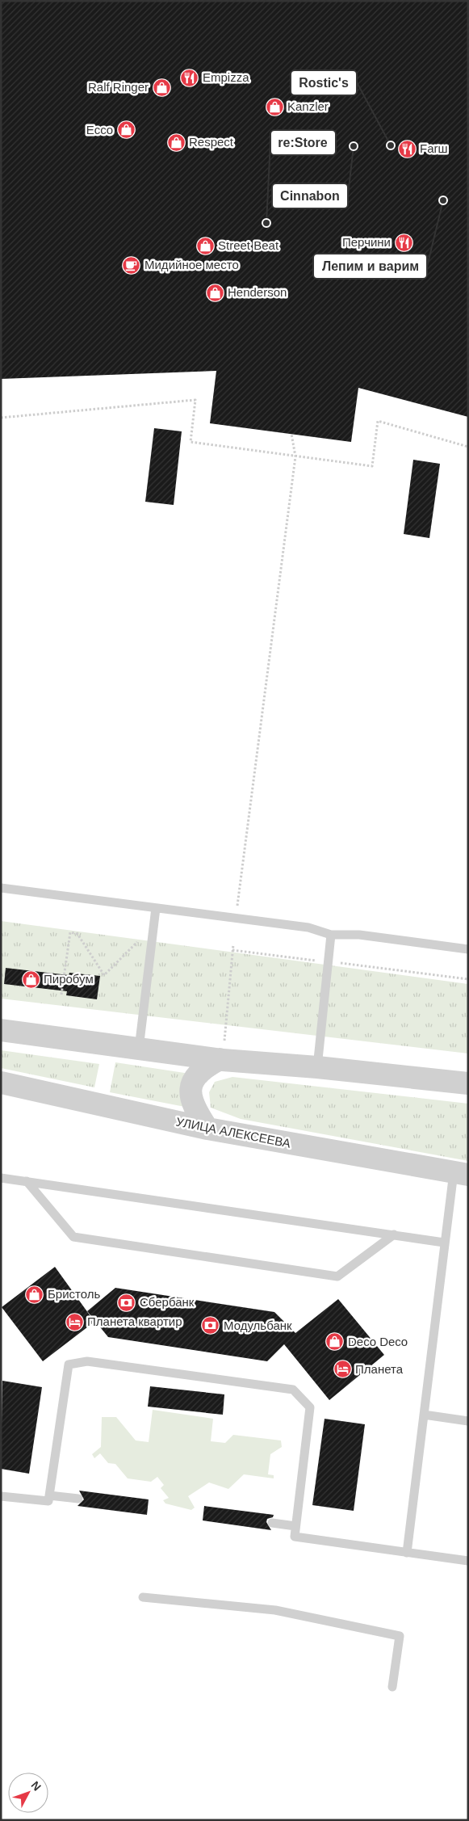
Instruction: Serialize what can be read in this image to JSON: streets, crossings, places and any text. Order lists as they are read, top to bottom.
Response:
{
  "streets": {
    "street": ["УЛИЦА АЛЕКСЕЕВА"]
  },
  "places": {
    "restaurant": ["Empizza", "Farш", "Перчини"],
    "shop": [
      "Ralf Ringer",
      "Kanzler",
      "Ecco",
      "Respect",
      "Street Beat",
      "Henderson",
      "Пиробум",
      "Бристоль",
      "Deco Deco"
    ],
    "other": [
      "Rostic's",
      "Cinnabon",
      "Лепим и варим",
      "re:Store"
    ],
    "cafe": ["Мидийное место"],
    "bank": ["Сбербанк", "Модульбанк"],
    "hotel": ["Планета квартир", "Планета"]
  },
  "north": "top right"
}
